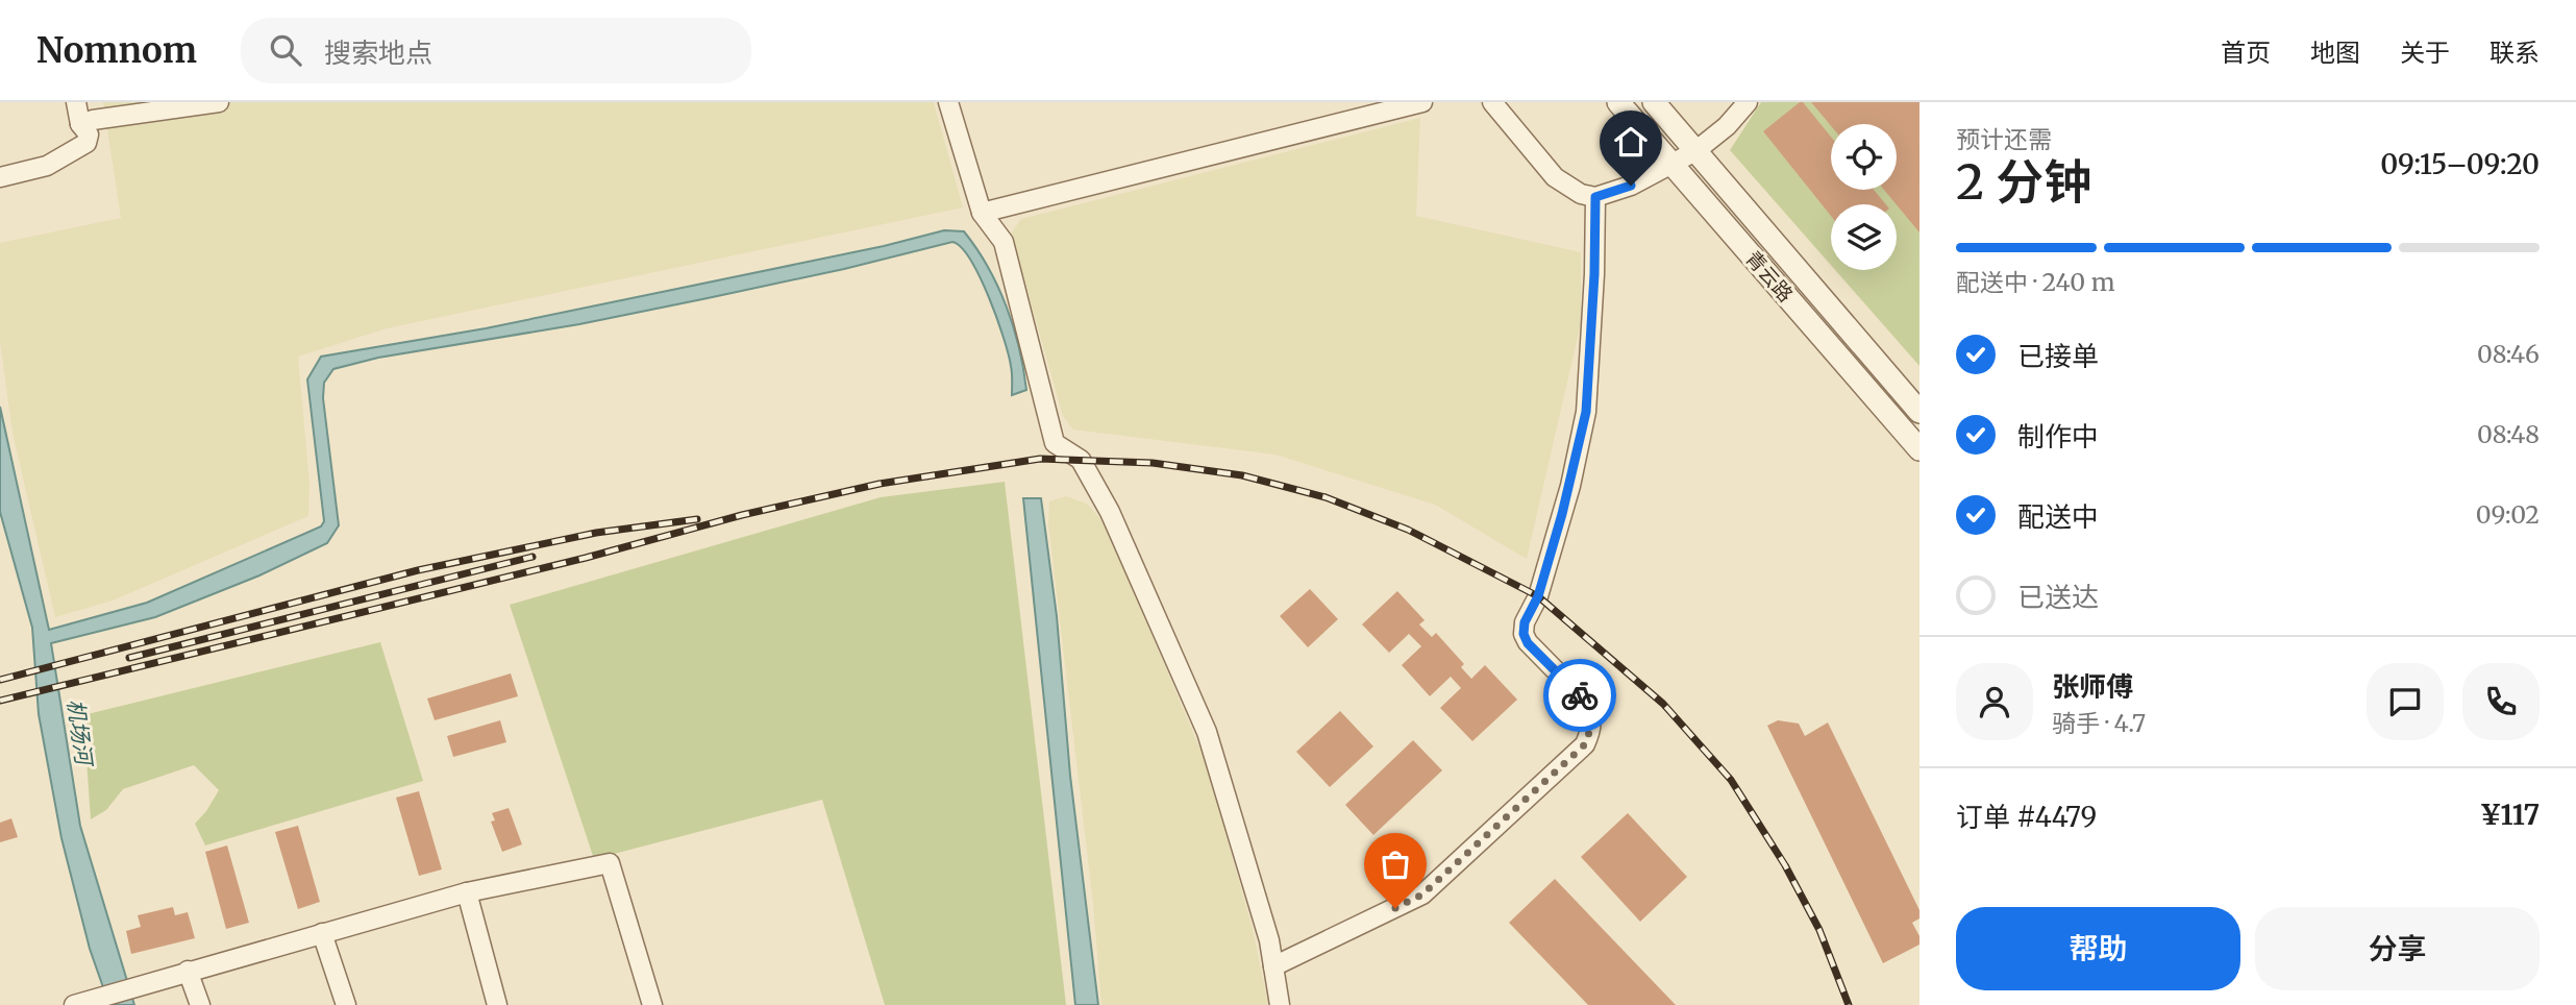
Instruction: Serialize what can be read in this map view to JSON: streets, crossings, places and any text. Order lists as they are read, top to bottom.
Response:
{
  "streets": {
    "street": ["青云路"]
  },
  "water": ["机场河"],
  "page": {
    "header": "Nomnom",
    "search": "搜索地点",
    "nav": [
      "首页",
      "地图",
      "关于",
      "联系"
    ],
    "heading": ["2 分钟", "预计还需", "09:15–09:20"],
    "panel": [
      "张师傅",
      "骑手 · 4.7",
      "订单 #4479",
      "¥117"
    ],
    "bar": "配送中 · 240 m",
    "list": [
      ["已接单", "08:46"],
      ["制作中", "08:48"],
      ["配送中", "09:02"],
      "已送达"
    ],
    "buttons": ["帮助", "分享"]
  }
}
